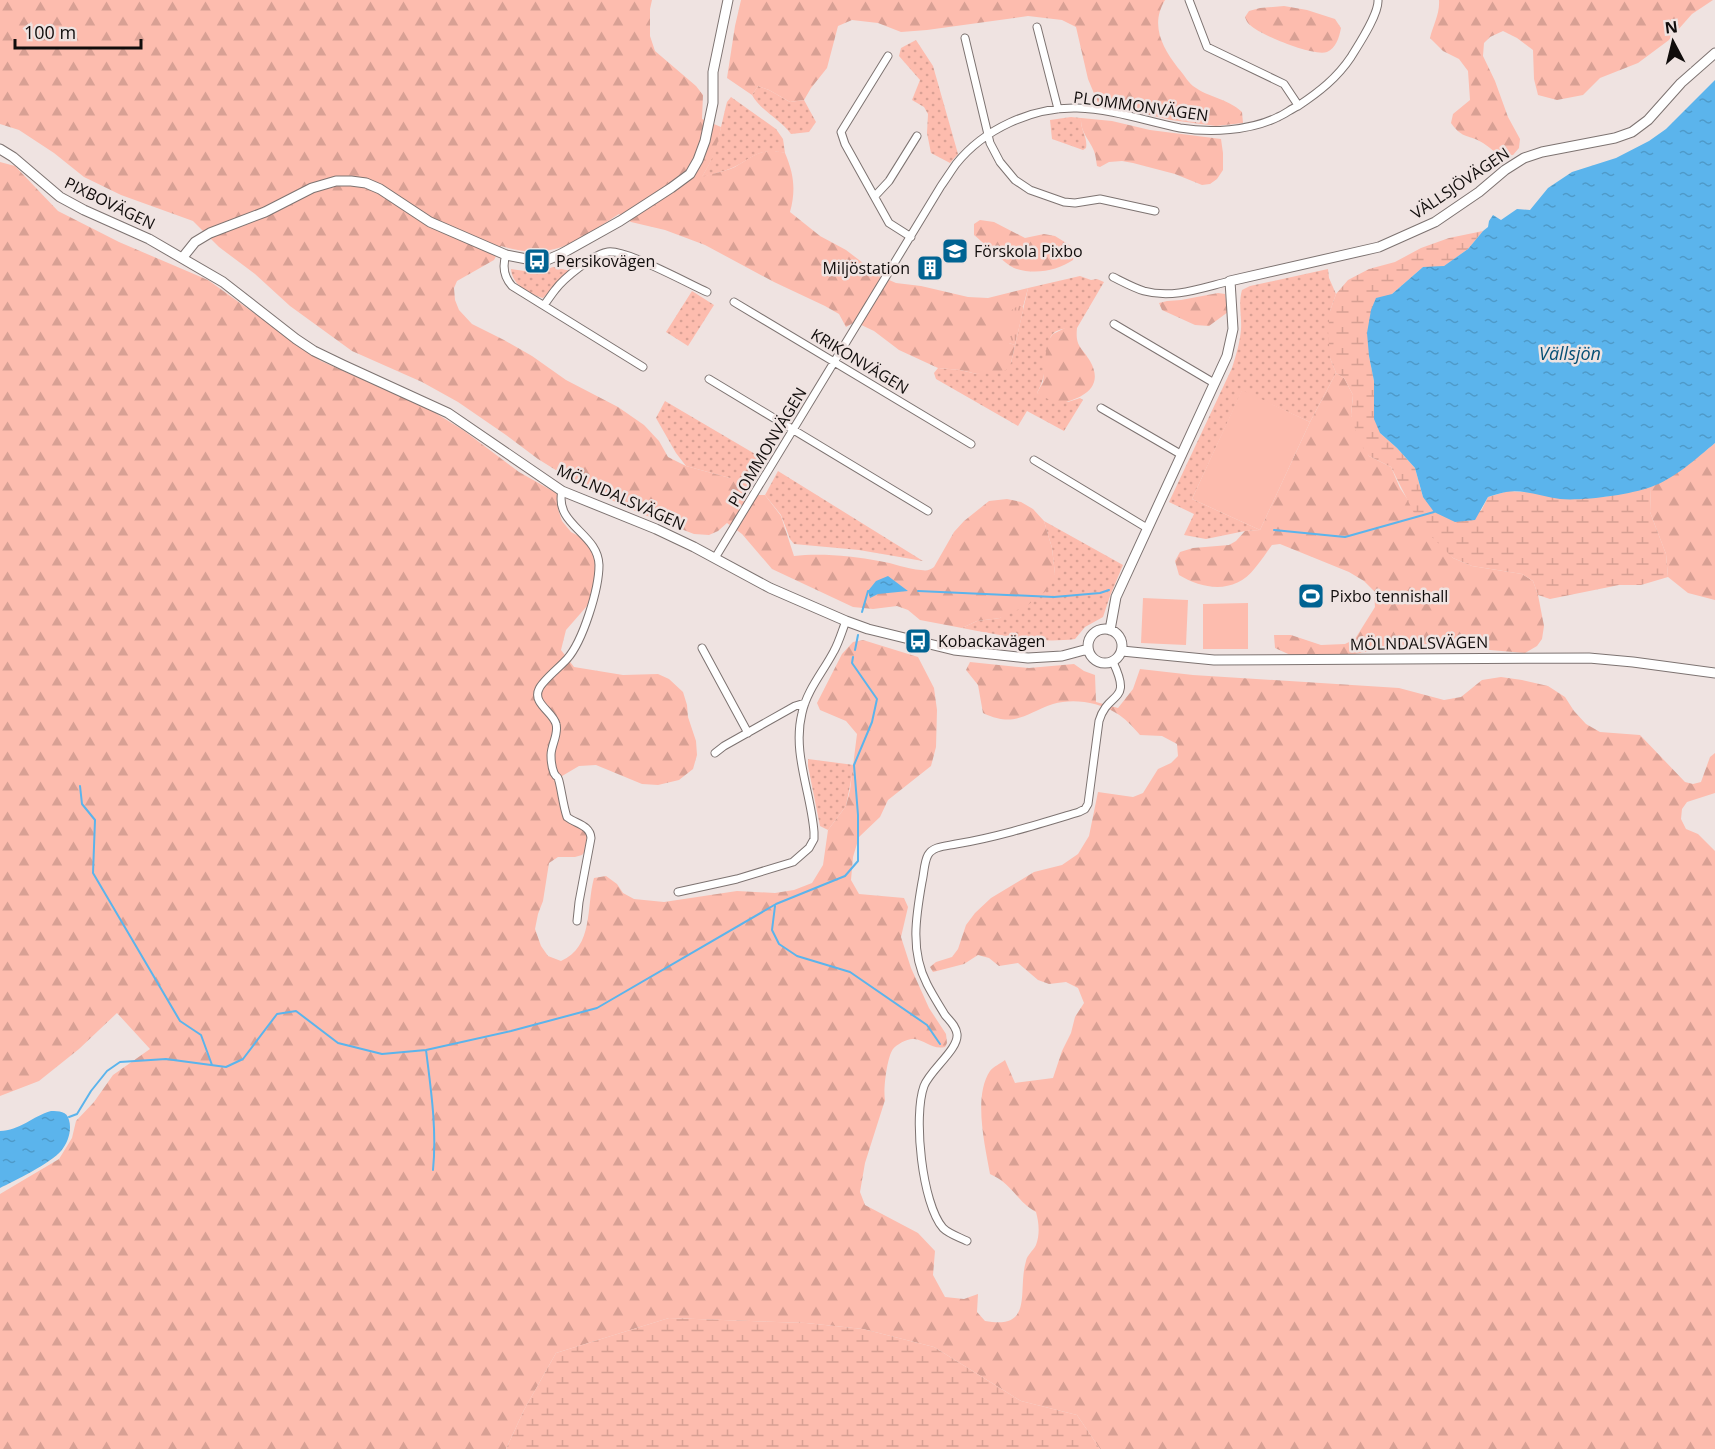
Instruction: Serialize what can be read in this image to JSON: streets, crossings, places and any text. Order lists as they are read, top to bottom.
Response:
{
  "streets": {
    "street": [
      "PLOMMONVÄGEN",
      "VÄLLSJÖVÄGEN",
      "PIXBOVÄGEN",
      "KRIKONVÄGEN",
      "MÖLNDALSVÄGEN"
    ]
  },
  "crossings": [
    ["PLOMMONVÄGEN", "KRIKONVÄGEN"],
    ["PLOMMONVÄGEN", "MÖLNDALSVÄGEN"],
    ["PIXBOVÄGEN", "MÖLNDALSVÄGEN"]
  ],
  "water": ["Vällsjön"],
  "places": {
    "school or university": ["Förskola Pixbo"],
    "bus stop": ["Persikovägen", "Kobackavägen"],
    "building": ["Miljöstation"],
    "sports": ["Pixbo tennishall"]
  },
  "scale_bar": "100 m",
  "north": "top"
}
